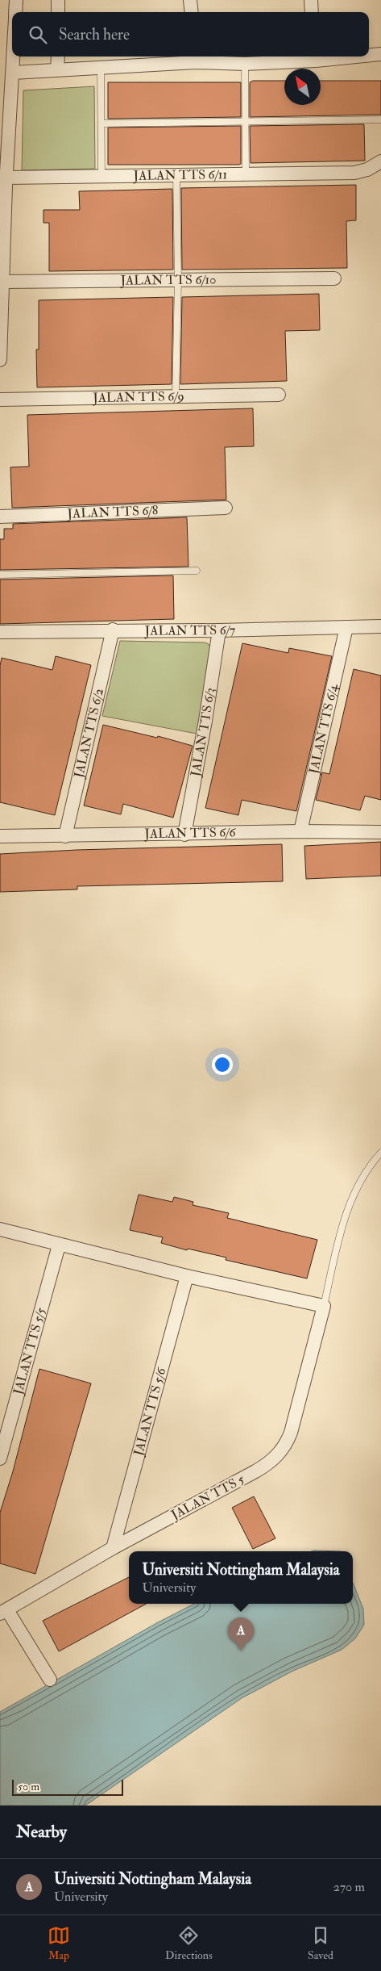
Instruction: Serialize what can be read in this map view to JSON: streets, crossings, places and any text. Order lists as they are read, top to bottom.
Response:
{
  "streets": {
    "street": [
      "JALAN TTS 6/11",
      "JALAN TTS 6/10",
      "JALAN TTS 6/9",
      "JALAN TTS 6/8",
      "JALAN TTS 6/7",
      "JALAN TTS 6/4",
      "JALAN TTS 6/2",
      "JALAN TTS 6/3",
      "JALAN TTS 6/6",
      "JALAN TTS 5/5",
      "JALAN TTS 5/6",
      "JALAN TTS 5"
    ]
  },
  "crossings": [
    ["JALAN TTS 6/7", "JALAN TTS 6/4"],
    ["JALAN TTS 6/7", "JALAN TTS 6/2"],
    ["JALAN TTS 6/7", "JALAN TTS 6/3"],
    ["JALAN TTS 6/4", "JALAN TTS 6/6"],
    ["JALAN TTS 6/2", "JALAN TTS 6/6"],
    ["JALAN TTS 6/3", "JALAN TTS 6/6"],
    ["JALAN TTS 5/6", "JALAN TTS 5"]
  ],
  "scale_bar": "50 m",
  "north": "top left",
  "page": {
    "search": "Search here",
    "popup": ["Universiti Nottingham Malaysia", "University"],
    "pins": "A",
    "scale": "50 m",
    "heading": "Nearby",
    "list": [
      {
        "mark": "A",
        "name": "Universiti Nottingham Malaysia",
        "note": "University",
        "value": "270 m"
      }
    ],
    "nav": ["Map", "Directions", "Saved"]
  }
}
